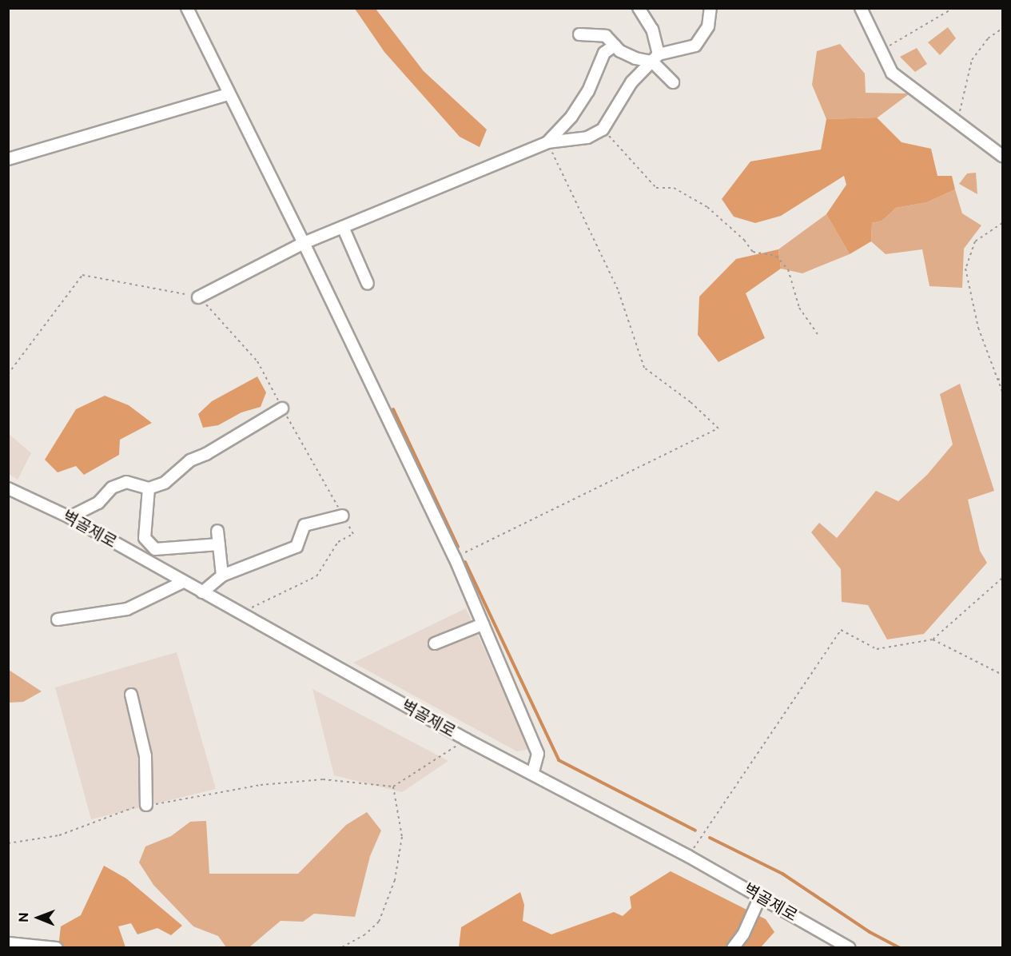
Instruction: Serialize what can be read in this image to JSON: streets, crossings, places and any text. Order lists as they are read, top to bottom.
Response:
{
  "streets": {
    "street": ["벽골제로"]
  },
  "north": "left"
}
